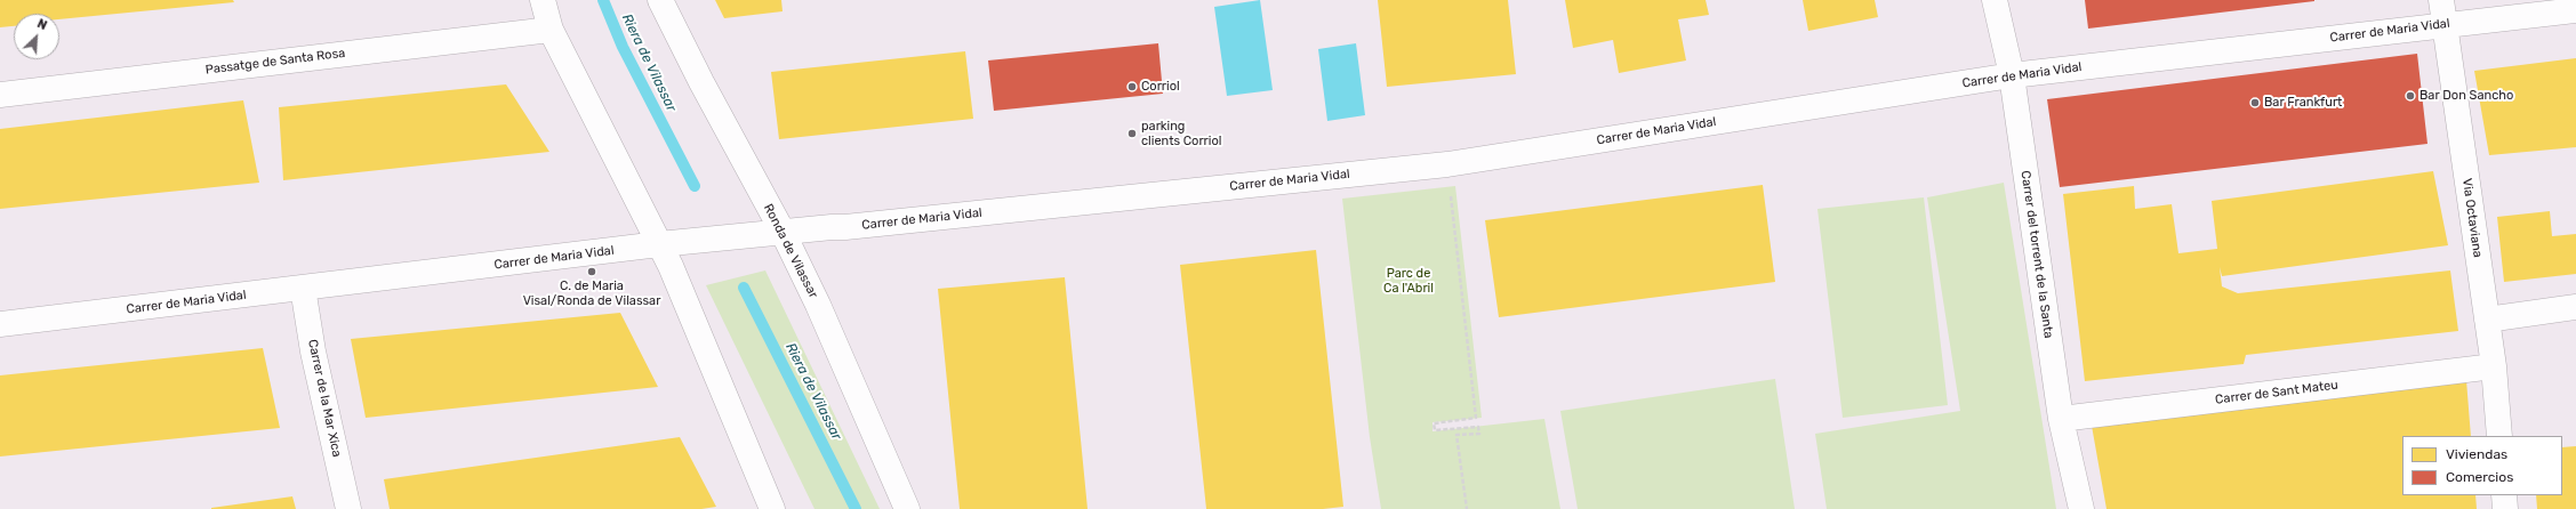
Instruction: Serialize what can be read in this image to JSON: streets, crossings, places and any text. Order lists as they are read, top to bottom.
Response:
{
  "streets": {
    "street": [
      "Carrer de Maria Vidal",
      "Passatge de Santa Rosa",
      "Via Octaviana",
      "Ronda de Vilassar",
      "Carrer del torrent de la Santa",
      "Carrer de Sant Mateu",
      "Carrer de la Mar Xica"
    ]
  },
  "crossings": [
    ["Carrer de Maria Vidal", "Via Octaviana"],
    ["Carrer de Maria Vidal", "Ronda de Vilassar"],
    ["Carrer de Maria Vidal", "Carrer del torrent de la Santa"],
    ["Carrer de Maria Vidal", "Carrer de la Mar Xica"],
    ["Via Octaviana", "Carrer de Sant Mateu"],
    ["Carrer del torrent de la Santa", "Carrer de Sant Mateu"]
  ],
  "water": ["Riera de Vilassar"],
  "parks": ["Parc de Ca l'Abril"],
  "places": [
    "Corriol",
    "Bar Don Sancho",
    "Bar Frankfurt",
    "parking clients Corriol",
    "C. de Maria Visal/Ronda de Vilassar"
  ],
  "legend": ["Viviendas", "Comercios"],
  "north": "top right"
}
